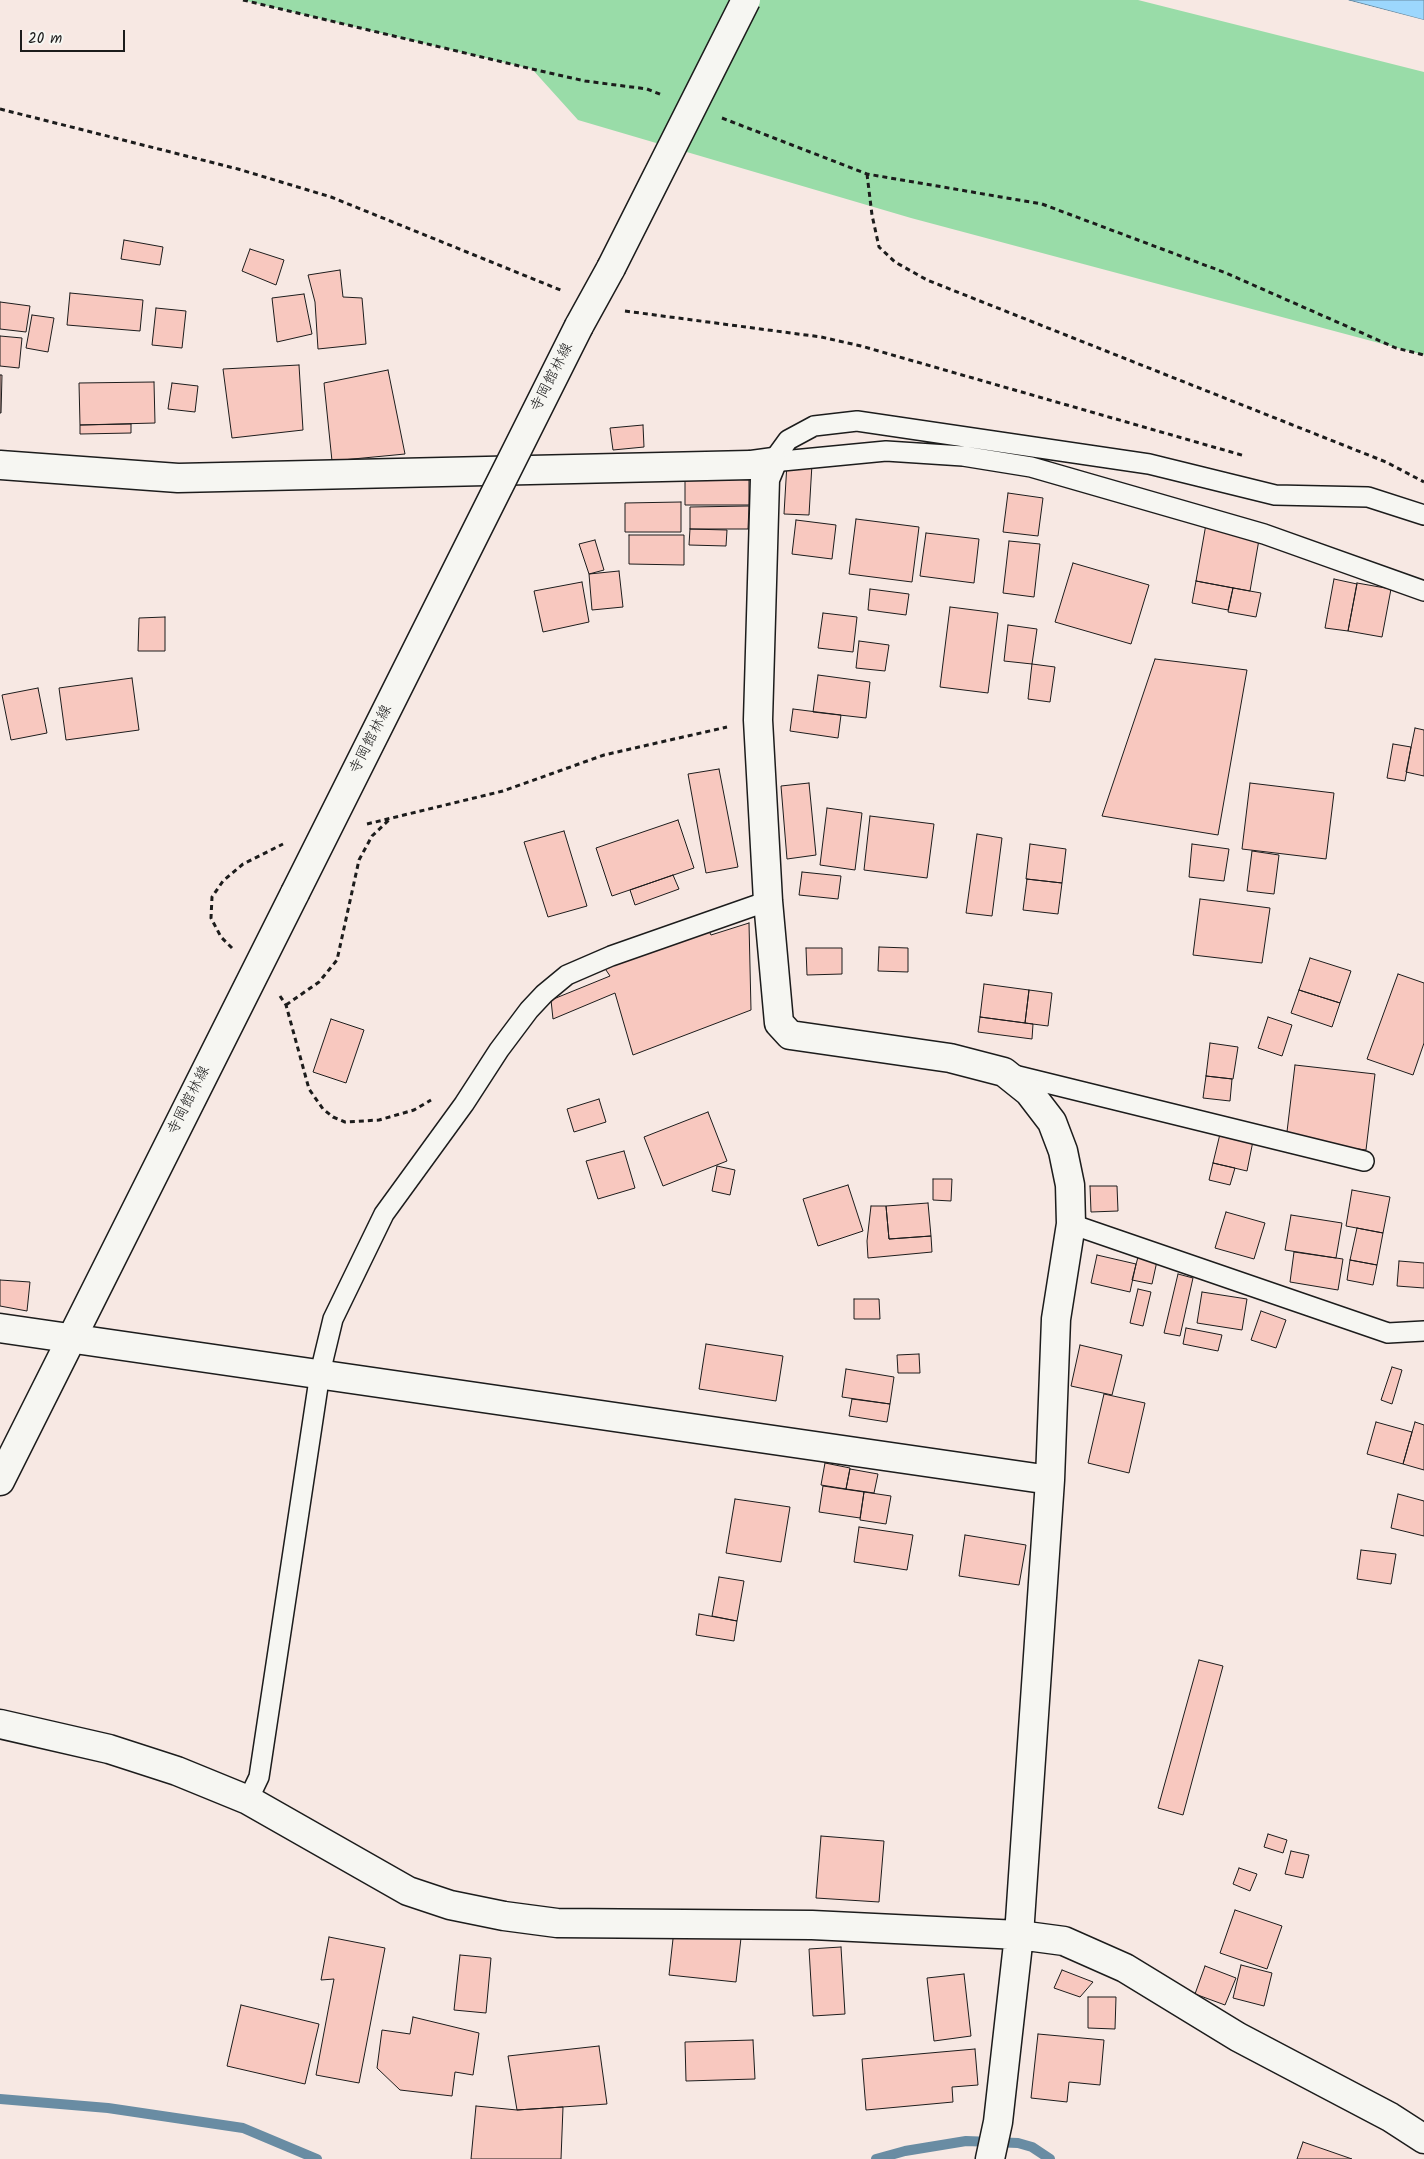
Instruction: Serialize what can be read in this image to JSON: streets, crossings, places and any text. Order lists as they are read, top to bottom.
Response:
{
  "streets": {
    "street": ["寺岡館林線"]
  },
  "scale_bar": "20 m"
}
